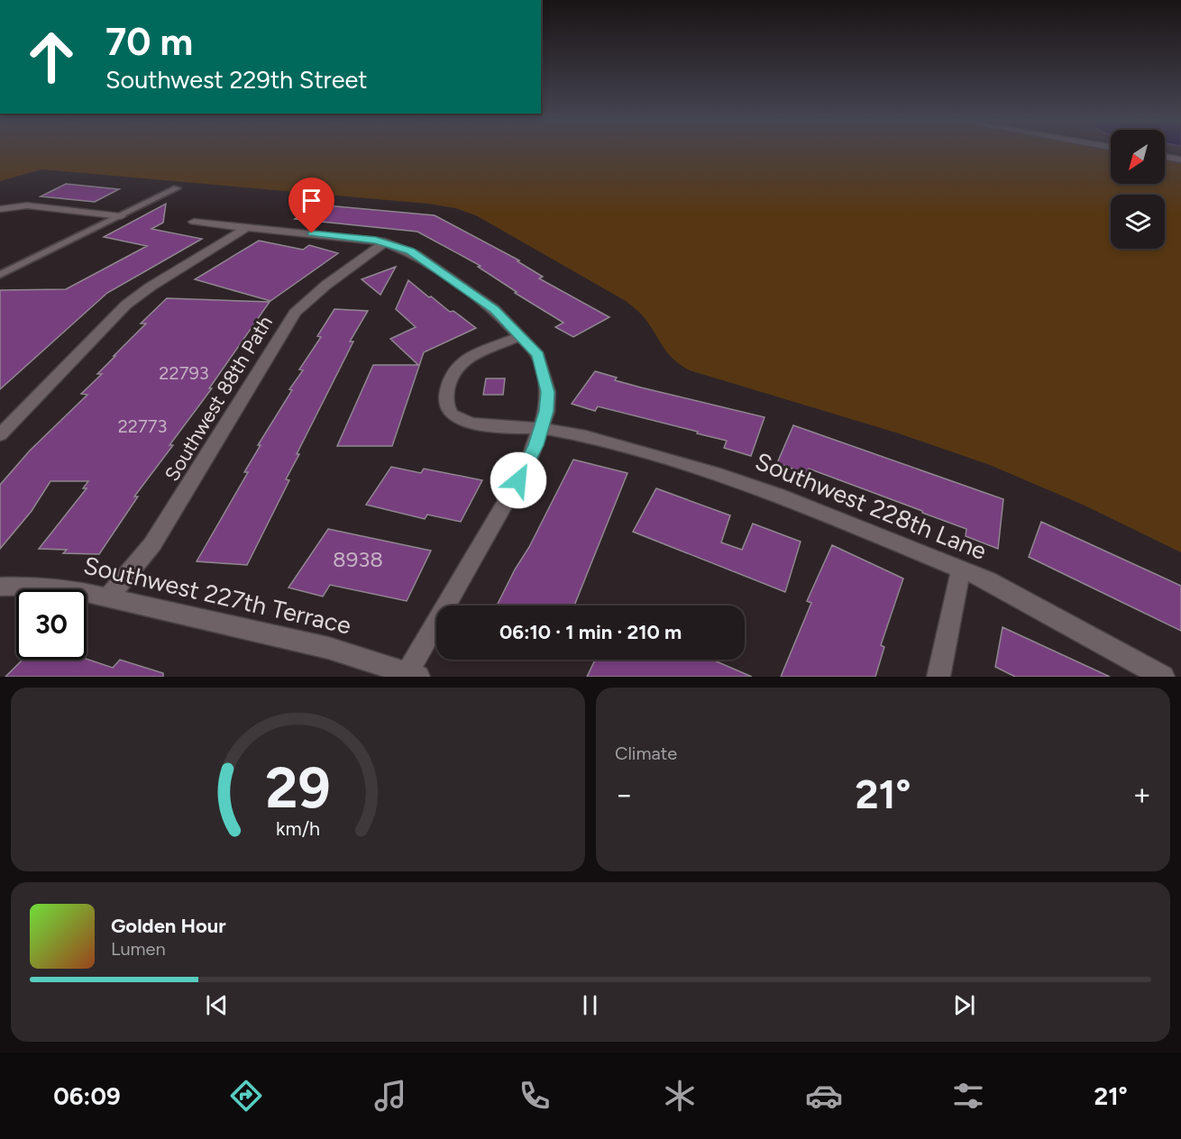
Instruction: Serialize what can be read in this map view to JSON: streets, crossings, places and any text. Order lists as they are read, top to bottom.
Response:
{
  "streets": {
    "street": ["Southwest 88th Path", "Southwest 228th Lane", "Southwest 227th Terrace"]
  },
  "crossings": [
    ["Southwest 88th Path", "Southwest 227th Terrace"]
  ],
  "house_numbers": ["22793", "22773", "8938"],
  "north": "bottom left",
  "page": {
    "turn": ["70 m", "Southwest 229th Street"],
    "limit": "30",
    "trip": "06:10 · 1 min · 210 m",
    "tile": "Climate",
    "heat": ["−", "21°", "+"],
    "song": ["Golden Hour", "Lumen"],
    "tabs": ["06:09", "21°"],
    "gauge": ["29", "km/h"]
  }
}
